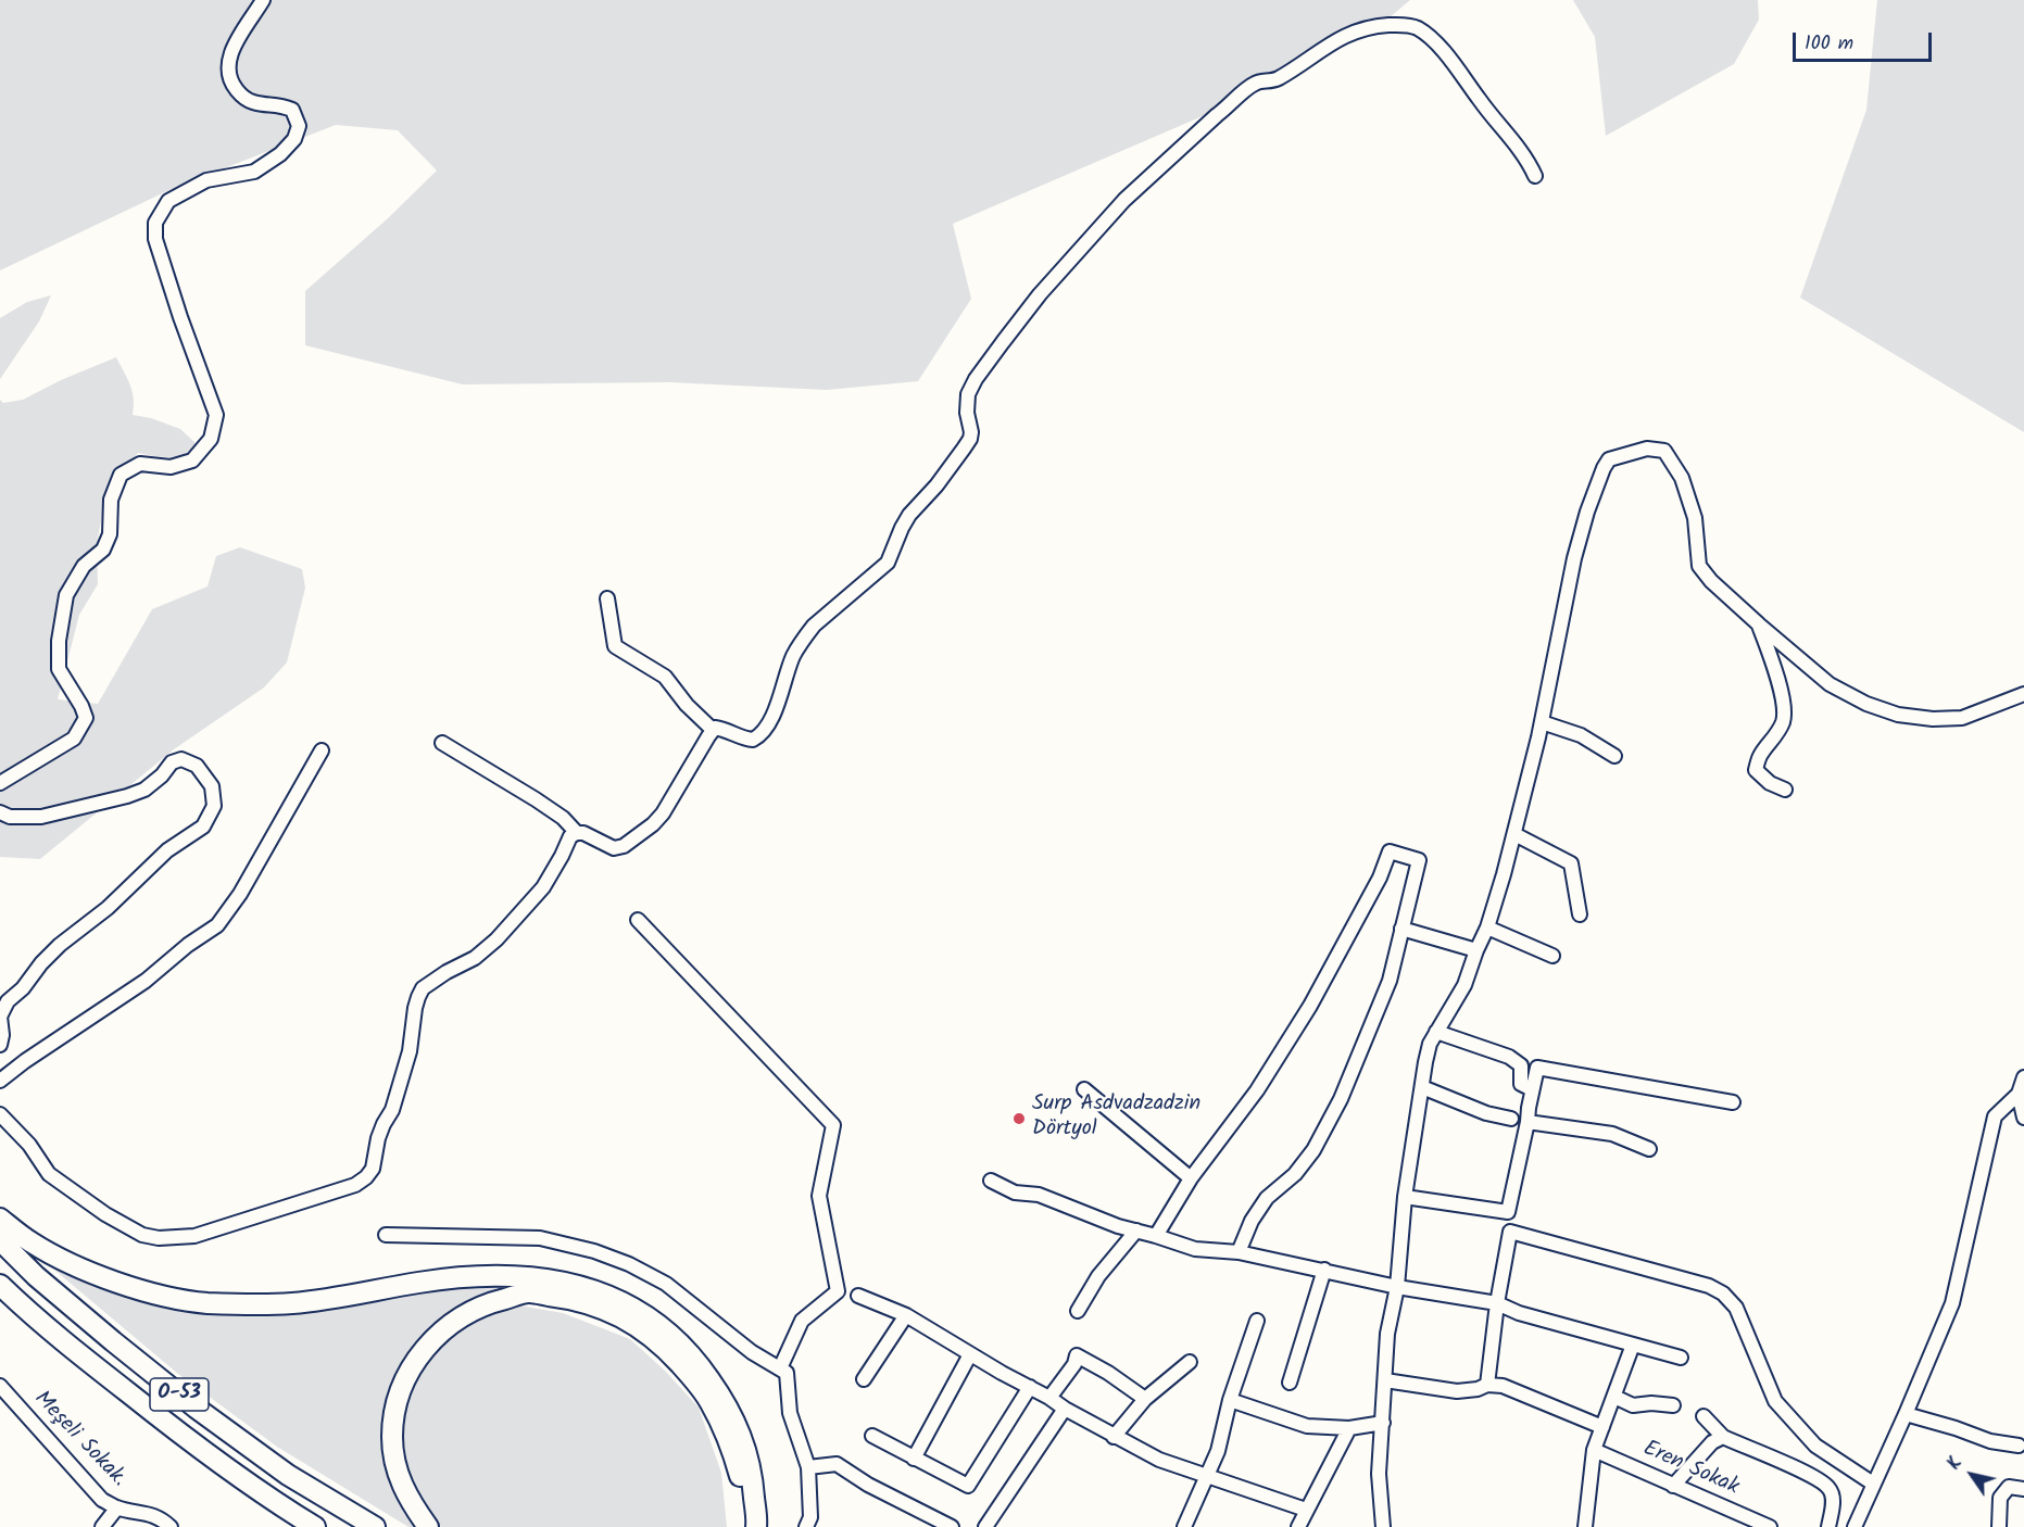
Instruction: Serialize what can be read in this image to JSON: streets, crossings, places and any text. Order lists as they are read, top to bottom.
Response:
{
  "streets": {
    "highway": ["O-53"],
    "street": ["Meşeli Sokak.", "Eren Sokak"]
  },
  "places": ["Surp Asdvadzadzin Dörtyol"],
  "scale_bar": "100 m",
  "north": "top left"
}
